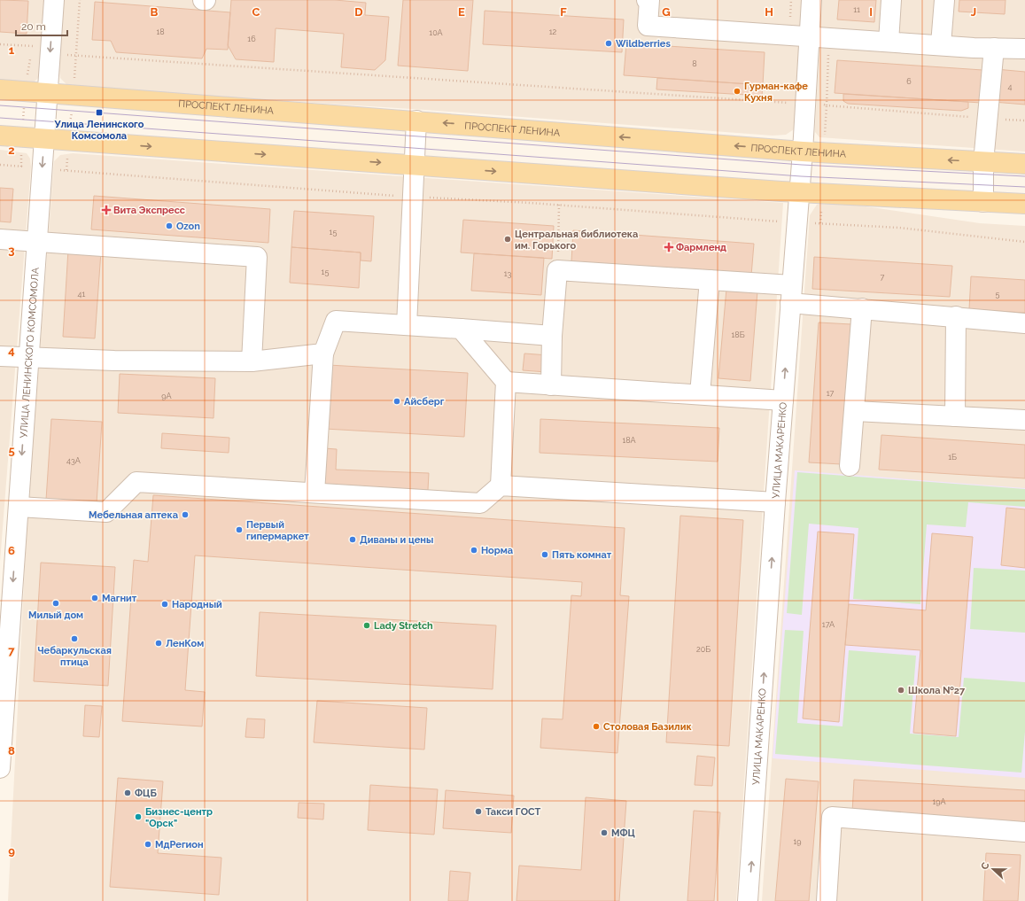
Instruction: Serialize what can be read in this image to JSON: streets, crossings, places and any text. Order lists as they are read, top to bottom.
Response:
{
  "streets": {
    "main road": ["ПРОСПЕКТ ЛЕНИНА"],
    "street": ["УЛИЦА ЛЕНИНСКОГО КОМСОМОЛА", "УЛИЦА МАКАРЕНКО"]
  },
  "crossings": [
    ["ПРОСПЕКТ ЛЕНИНА", "УЛИЦА ЛЕНИНСКОГО КОМСОМОЛА"],
    ["ПРОСПЕКТ ЛЕНИНА", "УЛИЦА МАКАРЕНКО"]
  ],
  "one_way": ["УЛИЦА ЛЕНИНСКОГО КОМСОМОЛА"],
  "places": {
    "other": [
      "Wildberries",
      "Гурман-кафе Кухня",
      "Ozon",
      "Центральная библиотека им. Горького",
      "Айсберг",
      "Мебельная аптека",
      "Первый гипермаркет",
      "Диваны и цены",
      "Норма",
      "Пять комнат",
      "Магнит",
      "Милый дом",
      "Народный",
      "Lady Stretch",
      "Чебаркульская птица",
      "ЛенКом",
      "Школа №27",
      "Столовая Базилик",
      "ФЦБ",
      "Такси ГОСТ",
      "Бизнес-центр \"Орск\"",
      "МФЦ",
      "МдРегион"
    ],
    "transit": ["Улица Ленинского Комсомола"],
    "health": ["Вита Экспресс", "Фармленд"]
  },
  "house_numbers": [
    "11",
    "18",
    "12",
    "10А",
    "16",
    "8",
    "6",
    "4",
    "15",
    "15",
    "13",
    "7",
    "41",
    "5",
    "18Б",
    "17",
    "9А",
    "18А",
    "1Б",
    "43А",
    "17А",
    "20Б",
    "19А",
    "19"
  ],
  "scale_bar": "20 m",
  "north": "left",
  "grid": {
    "columns": [
      "B",
      "C",
      "D",
      "E",
      "F",
      "G",
      "H",
      "I",
      "J"
    ],
    "rows": [
      "1",
      "2",
      "3",
      "4",
      "5",
      "6",
      "7",
      "8",
      "9"
    ]
  }
}
